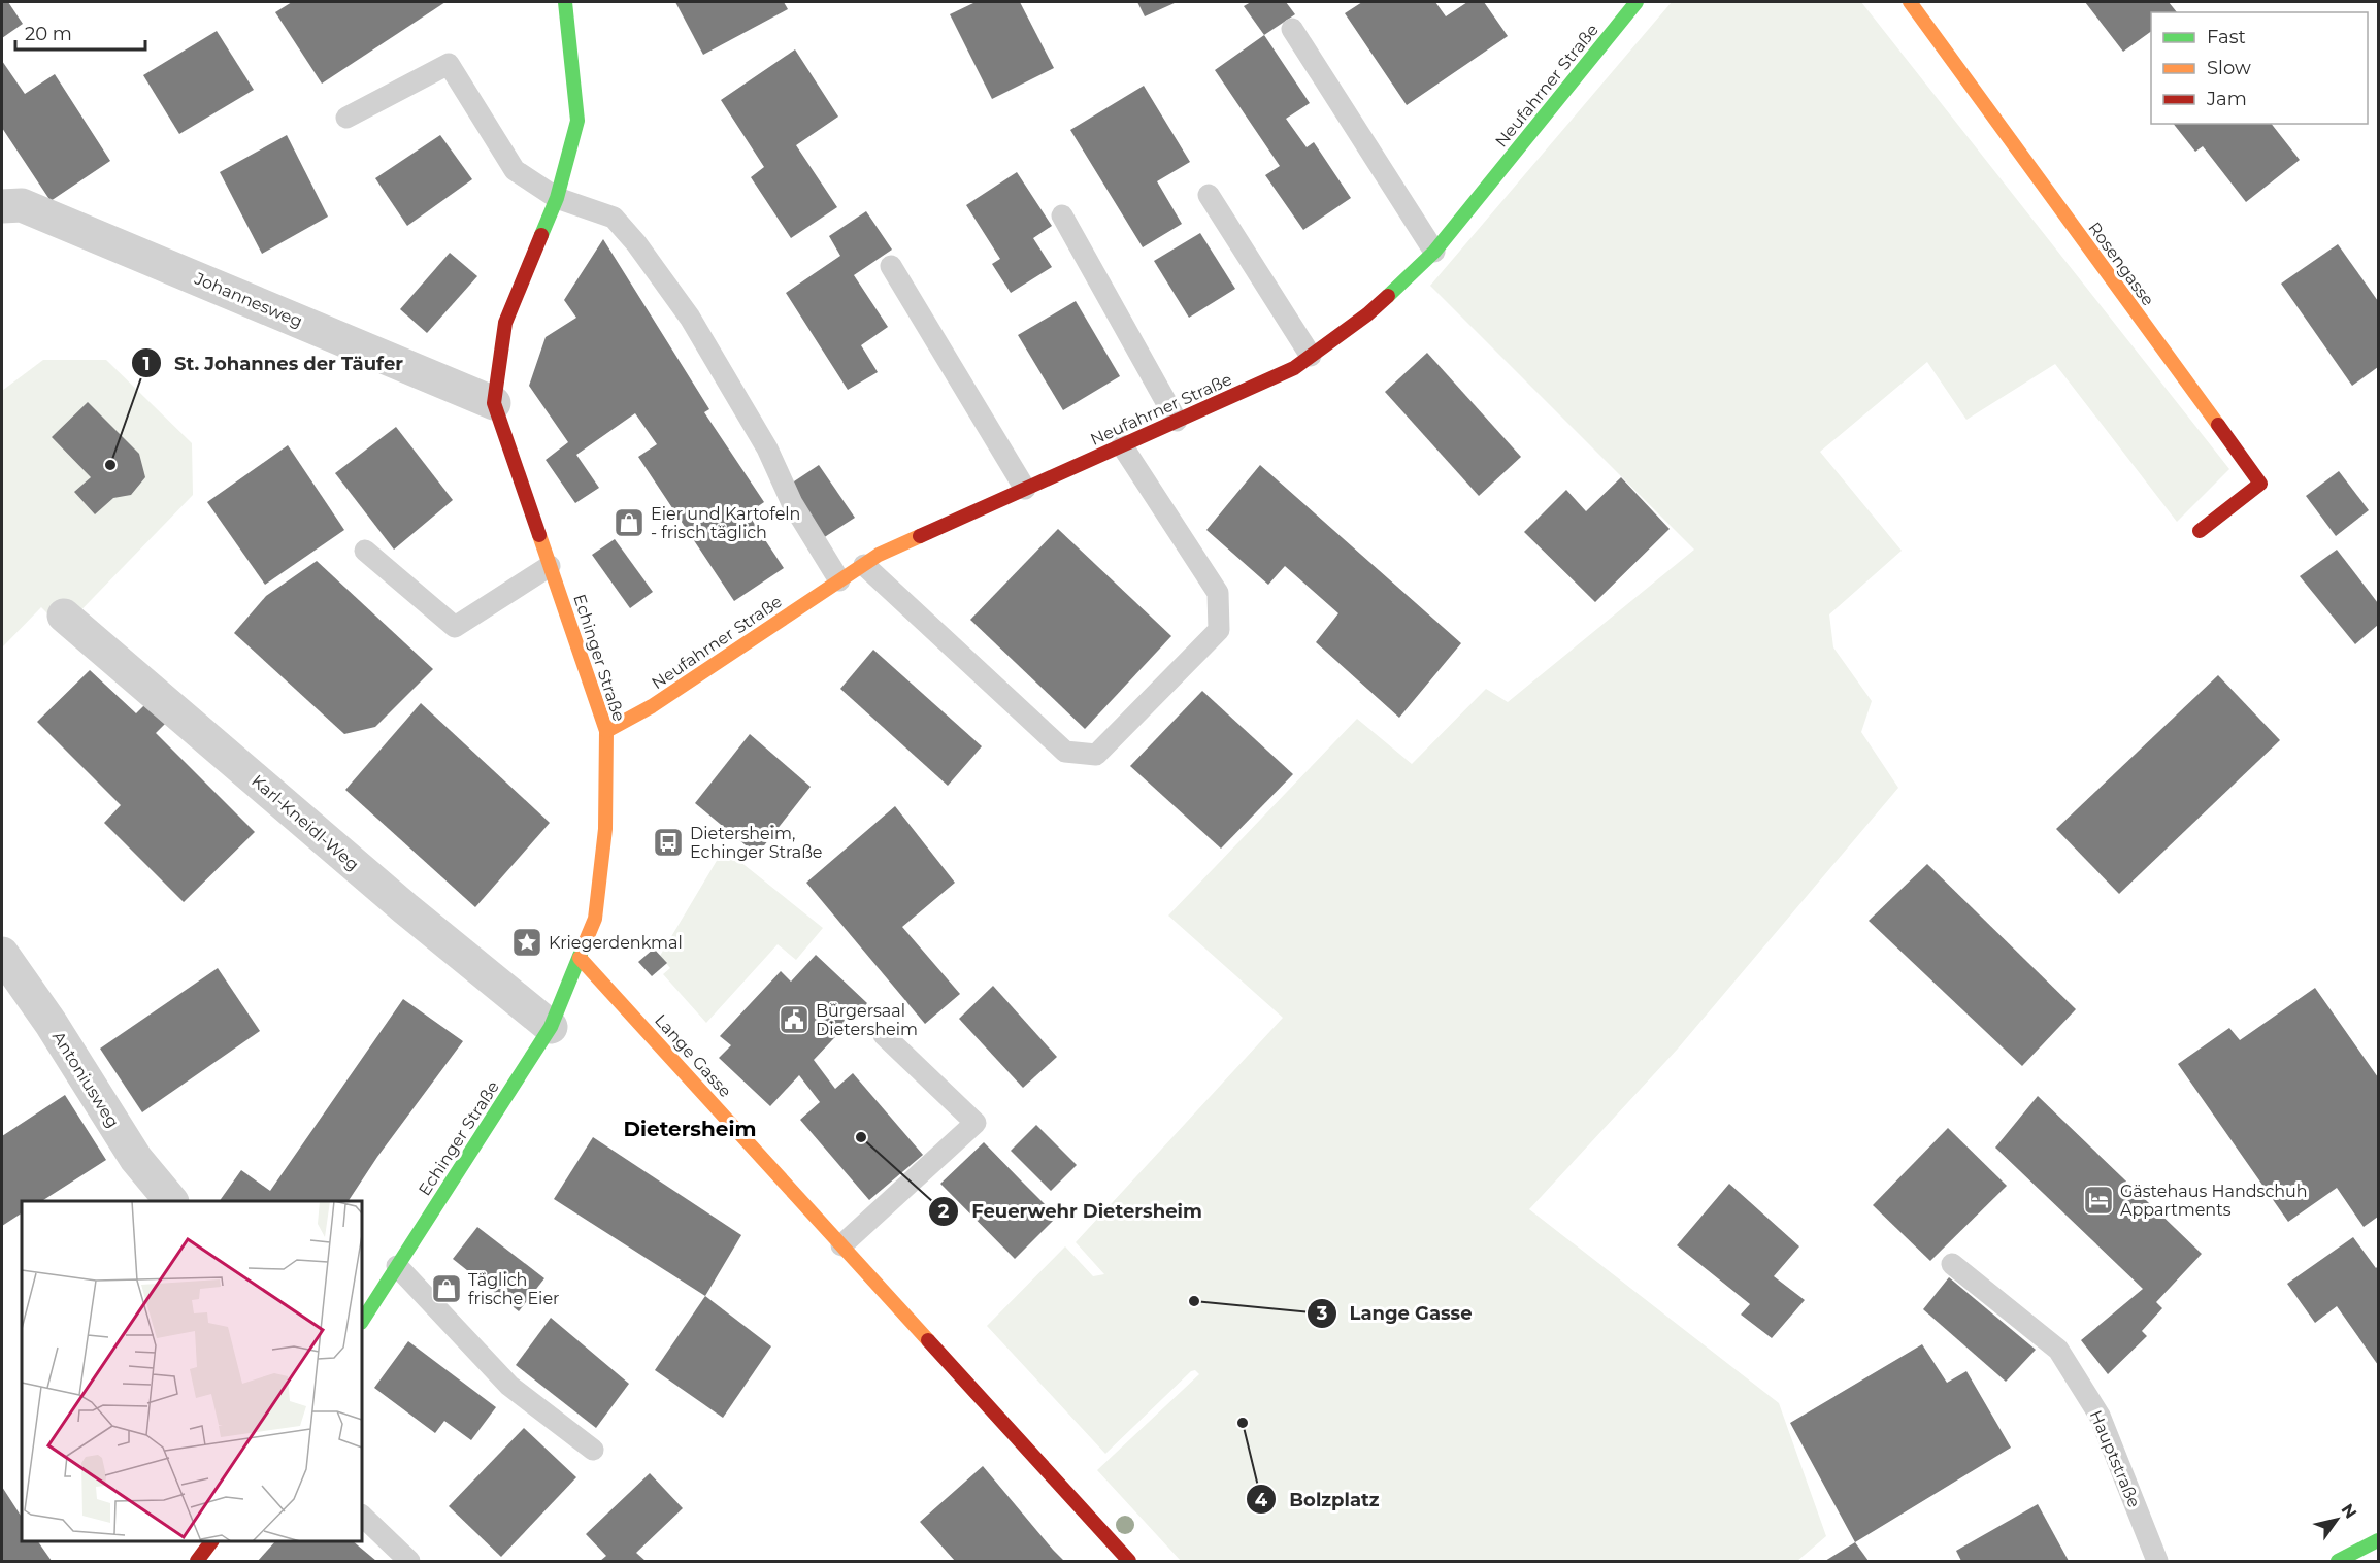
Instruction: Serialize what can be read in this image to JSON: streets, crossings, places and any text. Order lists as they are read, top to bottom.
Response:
{
  "streets": {
    "street": [
      "Neufahrner Straße",
      "Rosengasse",
      "Johannesweg",
      "Echinger Straße",
      "Karl-Kneidl-Weg",
      "Lange Gasse",
      "Antoniusweg"
    ],
    "lane": ["Hauptstraße"]
  },
  "crossings": [
    ["Neufahrner Straße", "Echinger Straße"],
    ["Johannesweg", "Echinger Straße"],
    ["Echinger Straße", "Karl-Kneidl-Weg"],
    ["Echinger Straße", "Lange Gasse"]
  ],
  "districts": ["Dietersheim"],
  "places": {
    "other": [
      "St. Johannes der Täufer",
      "Feuerwehr Dietersheim",
      "Lange Gasse",
      "Bolzplatz"
    ],
    "shop": ["Eier und Kartofeln - frisch täglich", "Täglich frische Eier"],
    "bus stop": ["Dietersheim, Echinger Straße"],
    "place": ["Kriegerdenkmal"],
    "public building": ["Bürgersaal Dietersheim"],
    "hotel": ["Gästehaus Handschuh Appartments"]
  },
  "legend": ["Fast", "Slow", "Jam"],
  "scale_bar": "20 m",
  "north": "top right"
}
